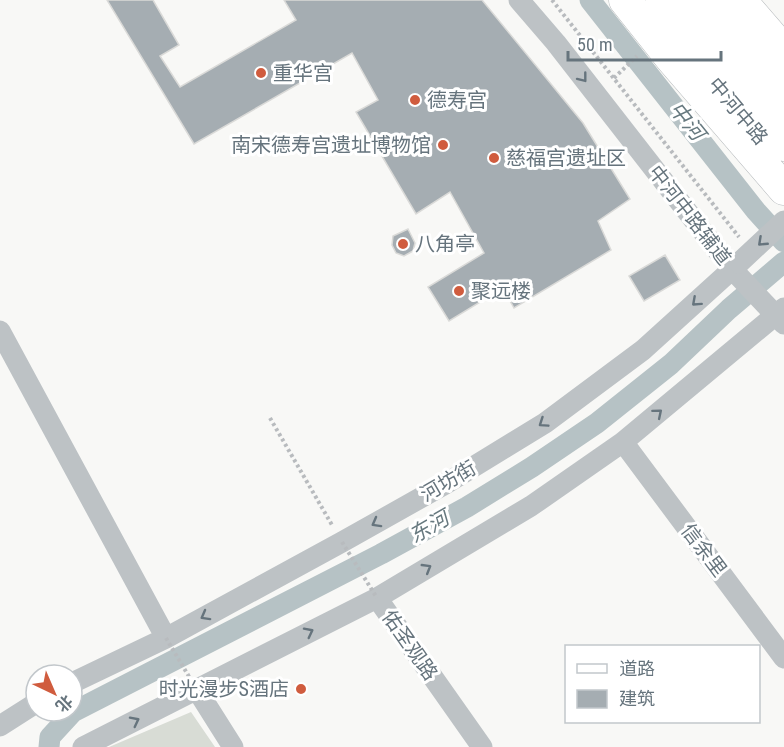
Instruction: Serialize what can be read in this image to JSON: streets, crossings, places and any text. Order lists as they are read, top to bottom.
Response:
{
  "streets": {
    "main road": ["中河中路"],
    "street": [
      "中河中路辅道",
      "河坊街",
      "信余里",
      "佑圣观路"
    ]
  },
  "crossings": [
    ["中河中路辅道", "河坊街"],
    ["河坊街", "佑圣观路"]
  ],
  "one_way": ["中河中路辅道"],
  "water": ["中河", "东河"],
  "places": [
    "重华宫",
    "德寿宫",
    "南宋德寿宫遗址博物馆",
    "慈福宫遗址区",
    "八角亭",
    "聚远楼",
    "时光漫步S酒店"
  ],
  "legend": ["道路", "建筑"],
  "scale_bar": "50 m",
  "north": "bottom right"
}
